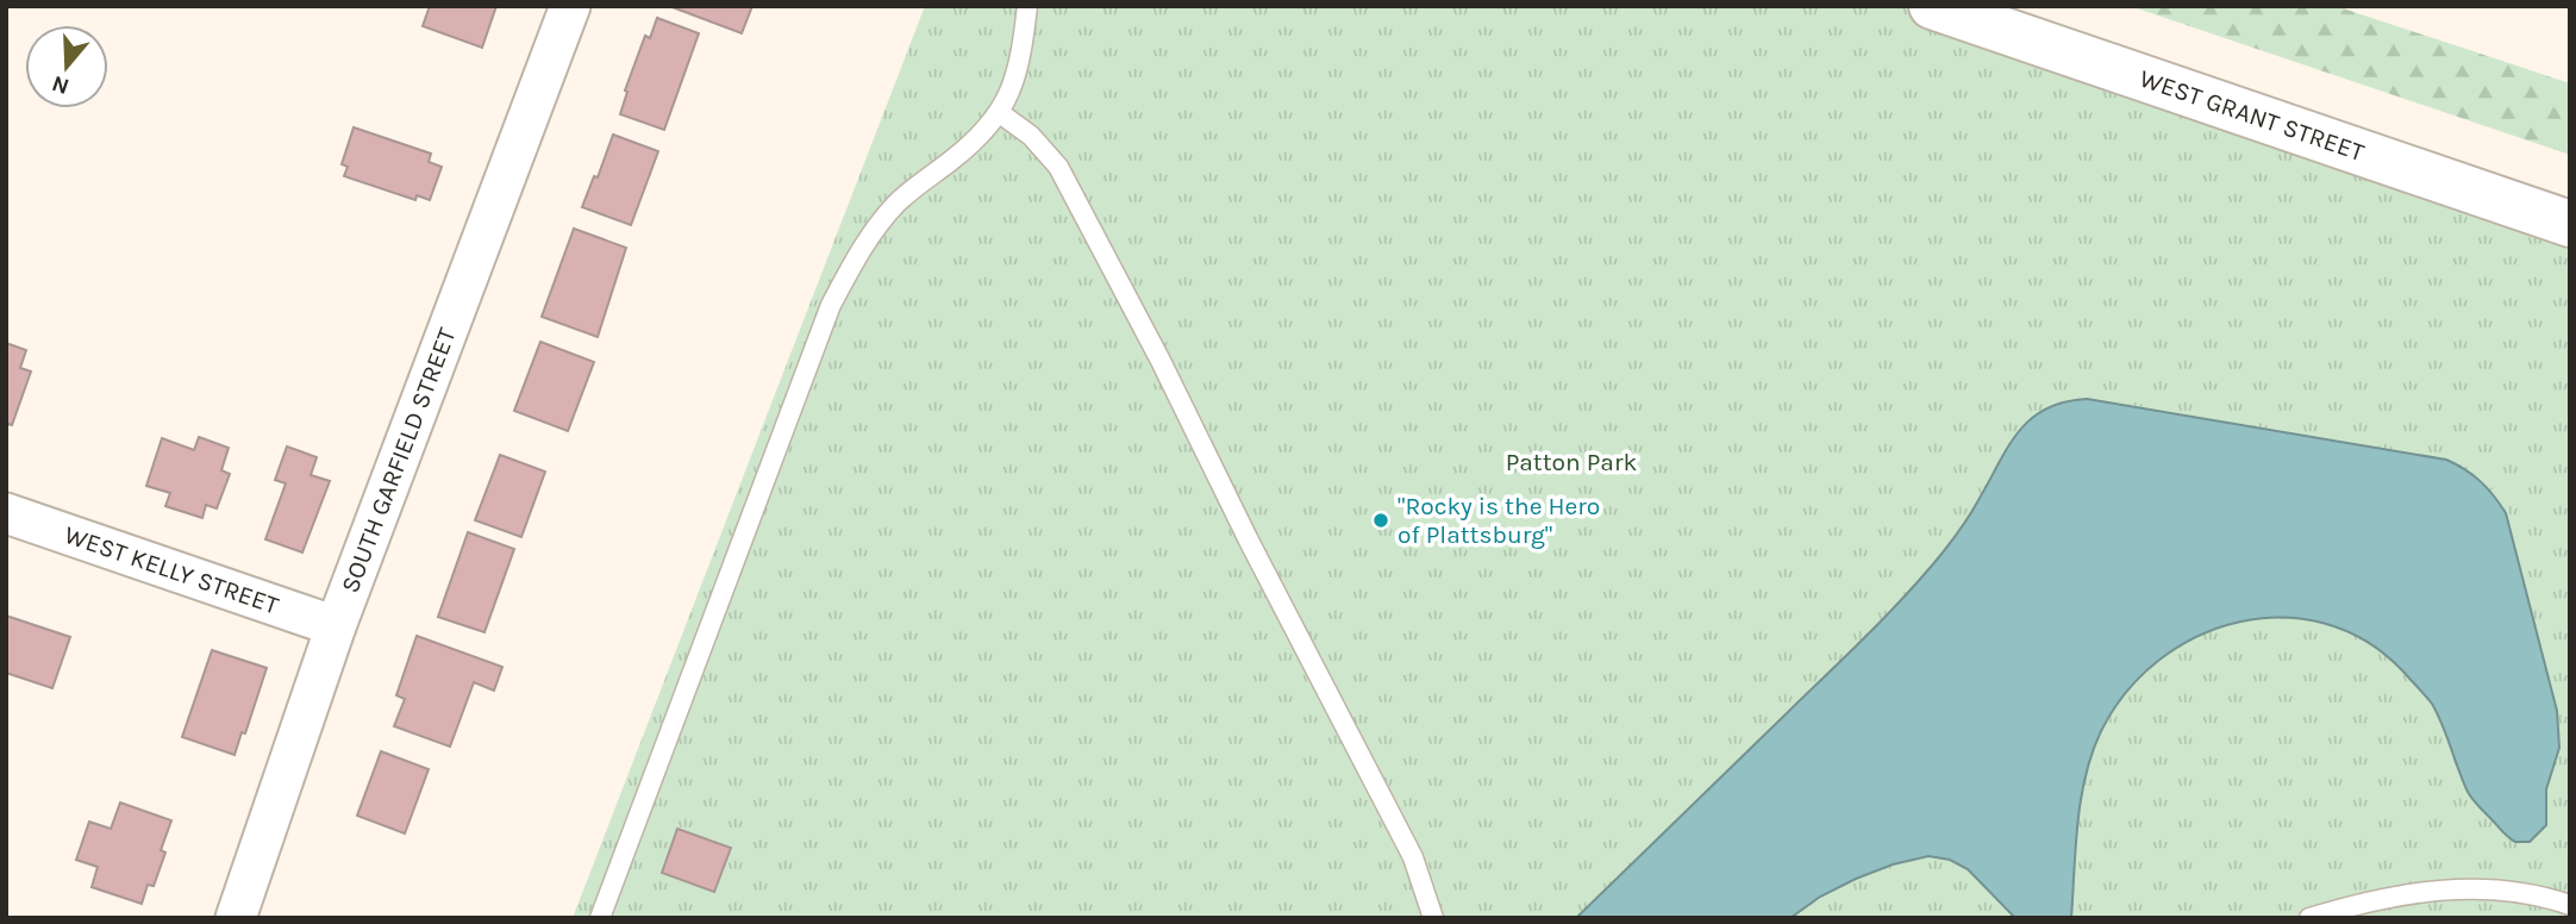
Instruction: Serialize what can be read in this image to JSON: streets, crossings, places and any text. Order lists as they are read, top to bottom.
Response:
{
  "streets": {
    "main road": ["WEST GRANT STREET"],
    "street": ["SOUTH GARFIELD STREET", "WEST KELLY STREET"]
  },
  "crossings": [
    ["SOUTH GARFIELD STREET", "WEST KELLY STREET"]
  ],
  "parks": ["Patton Park"],
  "places": ["\"Rocky is the Hero of Plattsburg\""],
  "north": "bottom"
}
